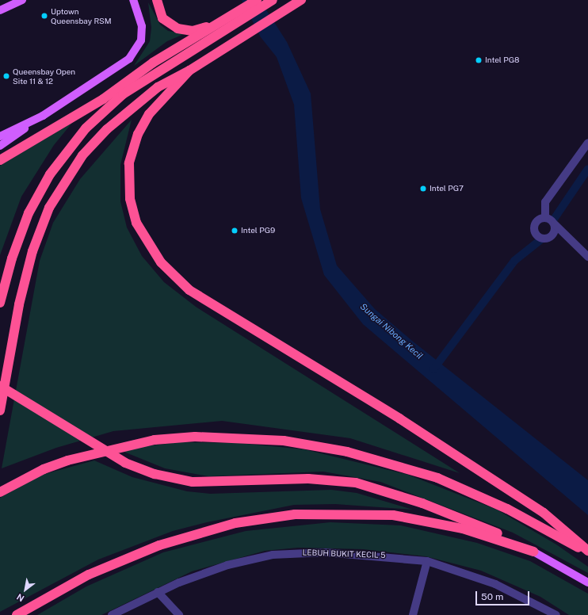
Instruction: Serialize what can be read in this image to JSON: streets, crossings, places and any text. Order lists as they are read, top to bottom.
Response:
{
  "streets": {
    "street": ["LEBUH BUKIT KECIL 5"]
  },
  "water": ["Sungai Nibong Kecil"],
  "places": [
    "Uptown Queensbay RSM",
    "Intel PG8",
    "Queensbay Open Site 11 & 12",
    "Intel PG7",
    "Intel PG9"
  ],
  "scale_bar": "50 m",
  "north": "bottom left"
}
